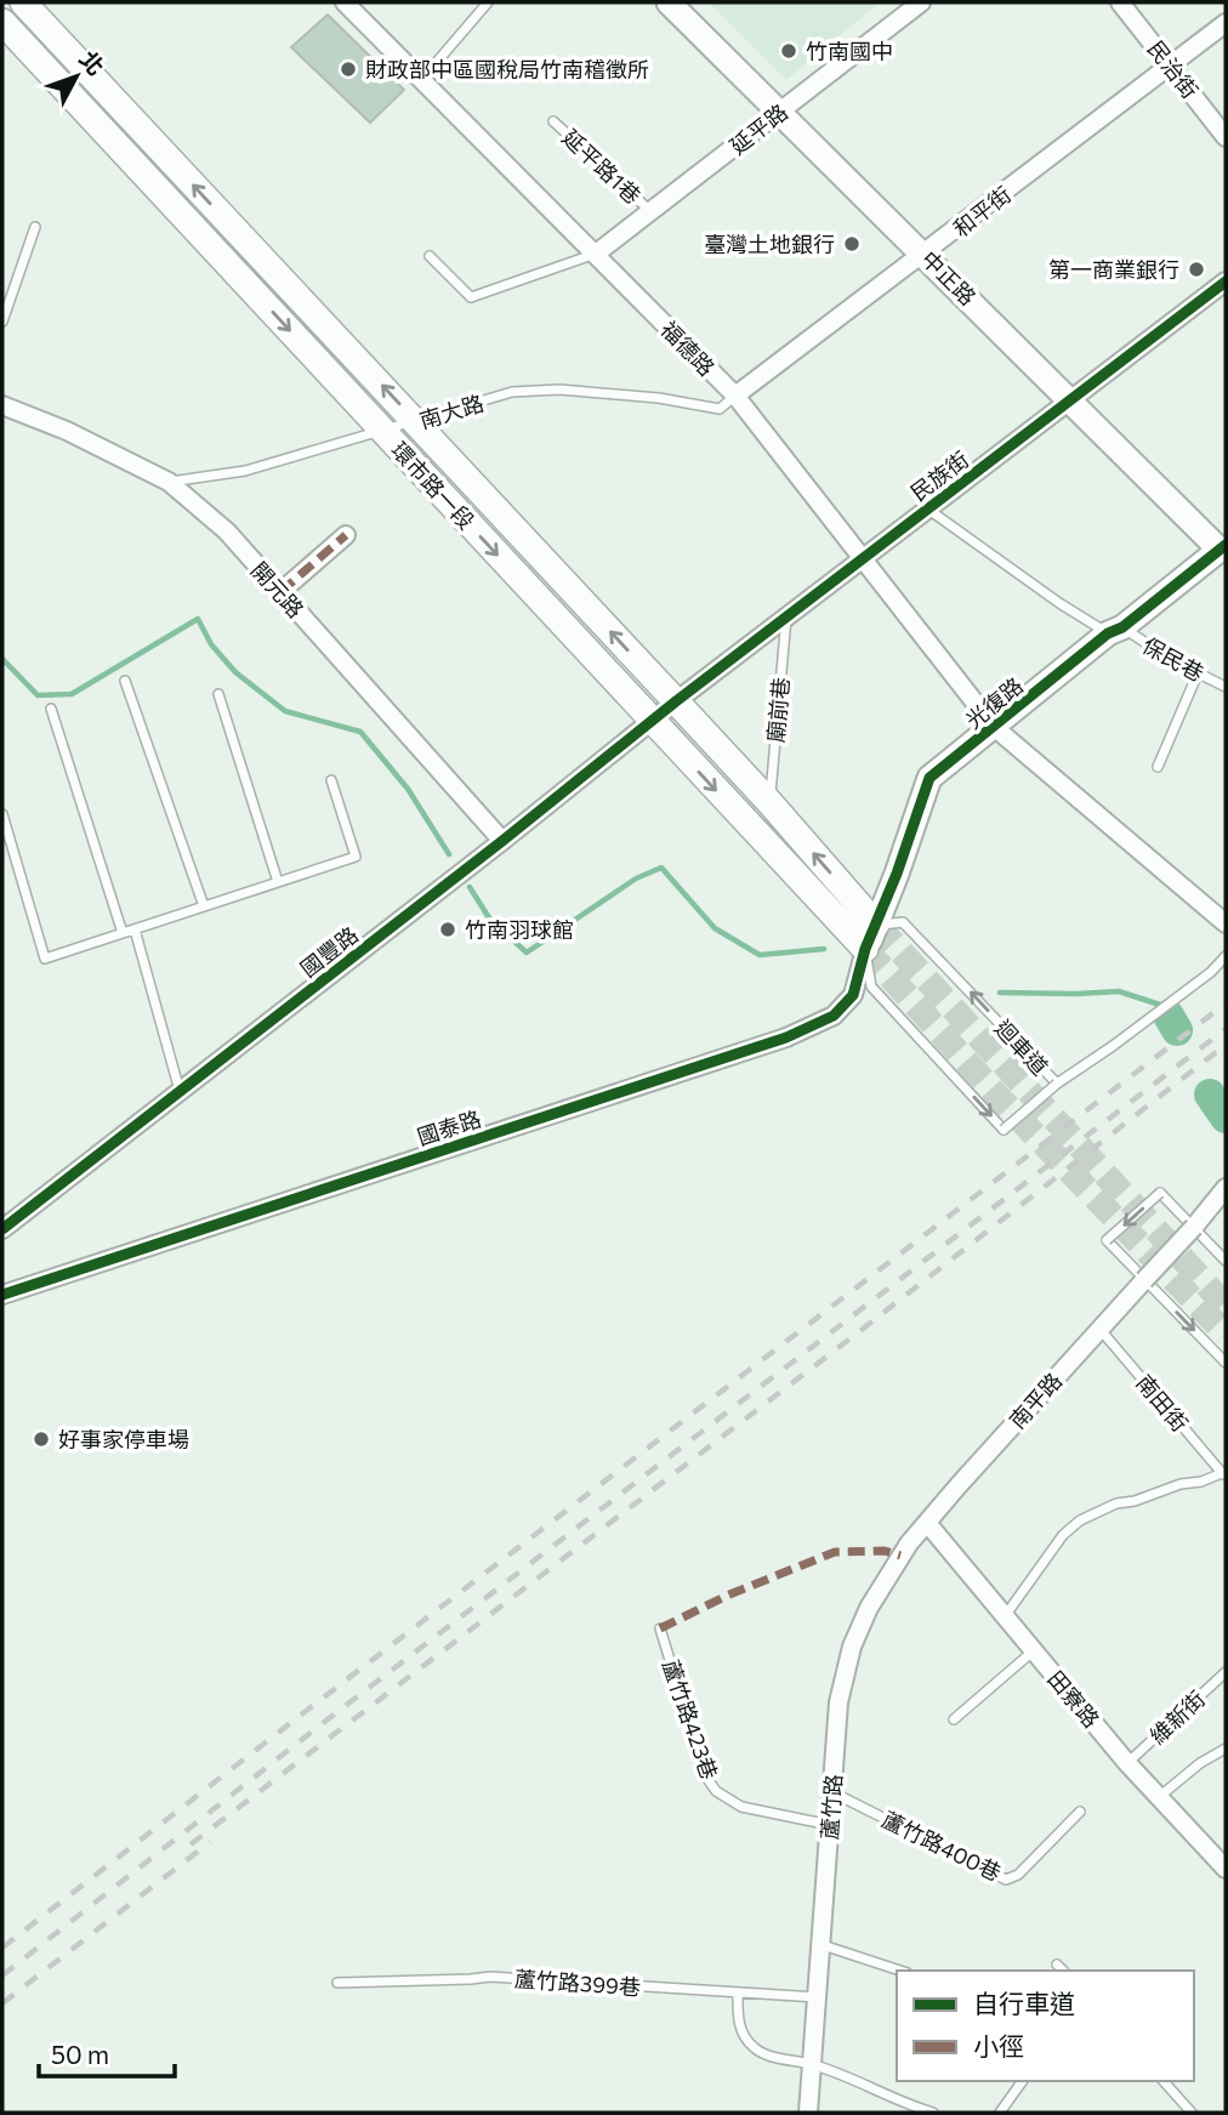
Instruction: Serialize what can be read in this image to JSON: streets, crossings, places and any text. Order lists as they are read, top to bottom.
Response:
{
  "streets": {
    "main road": ["環市路一段"],
    "street": [
      "民治街",
      "延平路",
      "和平街",
      "中正路",
      "福德路",
      "民族街",
      "開元路",
      "光復路",
      "國豐路",
      "國泰路",
      "南平路",
      "田寮路",
      "蘆竹路"
    ],
    "lane": [
      "延平路1巷",
      "南大路",
      "保民巷",
      "廟前巷",
      "迴車道",
      "南田街",
      "維新街",
      "蘆竹路423巷",
      "蘆竹路400巷",
      "蘆竹路399巷"
    ]
  },
  "crossings": [
    ["民治街", "和平街"],
    ["延平路", "延平路1巷"],
    ["延平路", "中正路"],
    ["延平路", "福德路"],
    ["和平街", "中正路"],
    ["和平街", "福德路"],
    ["和平街", "南大路"],
    ["中正路", "民族街"],
    ["中正路", "光復路"],
    ["福德路", "南大路"],
    ["福德路", "民族街"],
    ["福德路", "光復路"],
    ["南大路", "環市路一段"],
    ["南大路", "開元路"],
    ["民族街", "環市路一段"],
    ["民族街", "保民巷"],
    ["民族街", "廟前巷"],
    ["民族街", "國豐路"],
    ["環市路一段", "光復路"],
    ["環市路一段", "廟前巷"],
    ["環市路一段", "國豐路"],
    ["環市路一段", "迴車道"],
    ["環市路一段", "國泰路"],
    ["開元路", "國豐路"],
    ["保民巷", "光復路"],
    ["光復路", "迴車道"],
    ["光復路", "國泰路"],
    ["迴車道", "國泰路"],
    ["南平路", "南田街"],
    ["南平路", "田寮路"],
    ["南平路", "蘆竹路"],
    ["田寮路", "維新街"],
    ["田寮路", "蘆竹路"],
    ["蘆竹路423巷", "蘆竹路"],
    ["蘆竹路", "蘆竹路400巷"],
    ["蘆竹路", "蘆竹路399巷"]
  ],
  "places": [
    "竹南國中",
    "財政部中區國稅局竹南稽徵所",
    "臺灣土地銀行",
    "第一商業銀行",
    "竹南羽球館",
    "好事家停車場"
  ],
  "legend": ["自行車道", "小徑"],
  "scale_bar": "50 m",
  "north": "top right"
}
